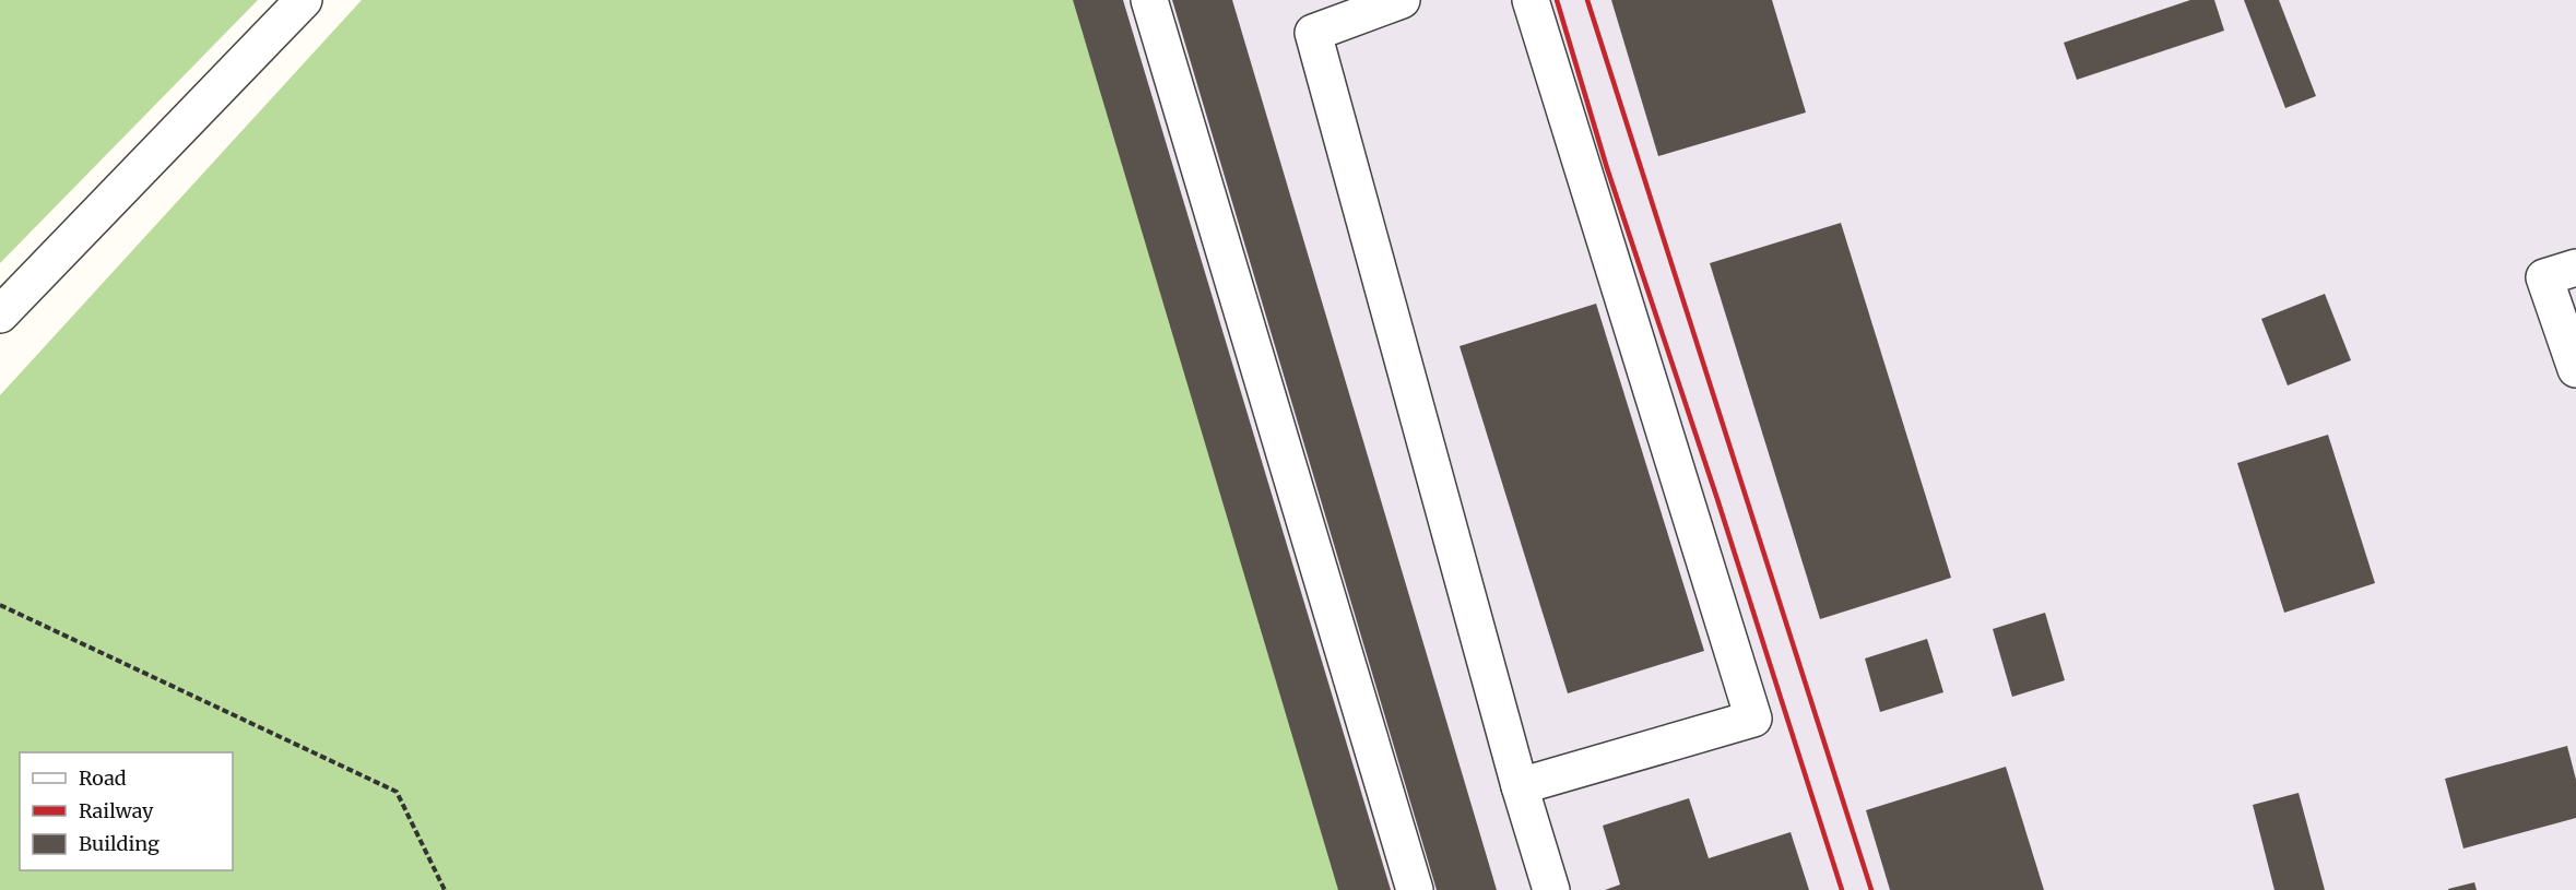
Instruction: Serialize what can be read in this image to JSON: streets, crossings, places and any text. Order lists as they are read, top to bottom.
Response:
{
  "legend": ["Road", "Railway", "Building"]
}
